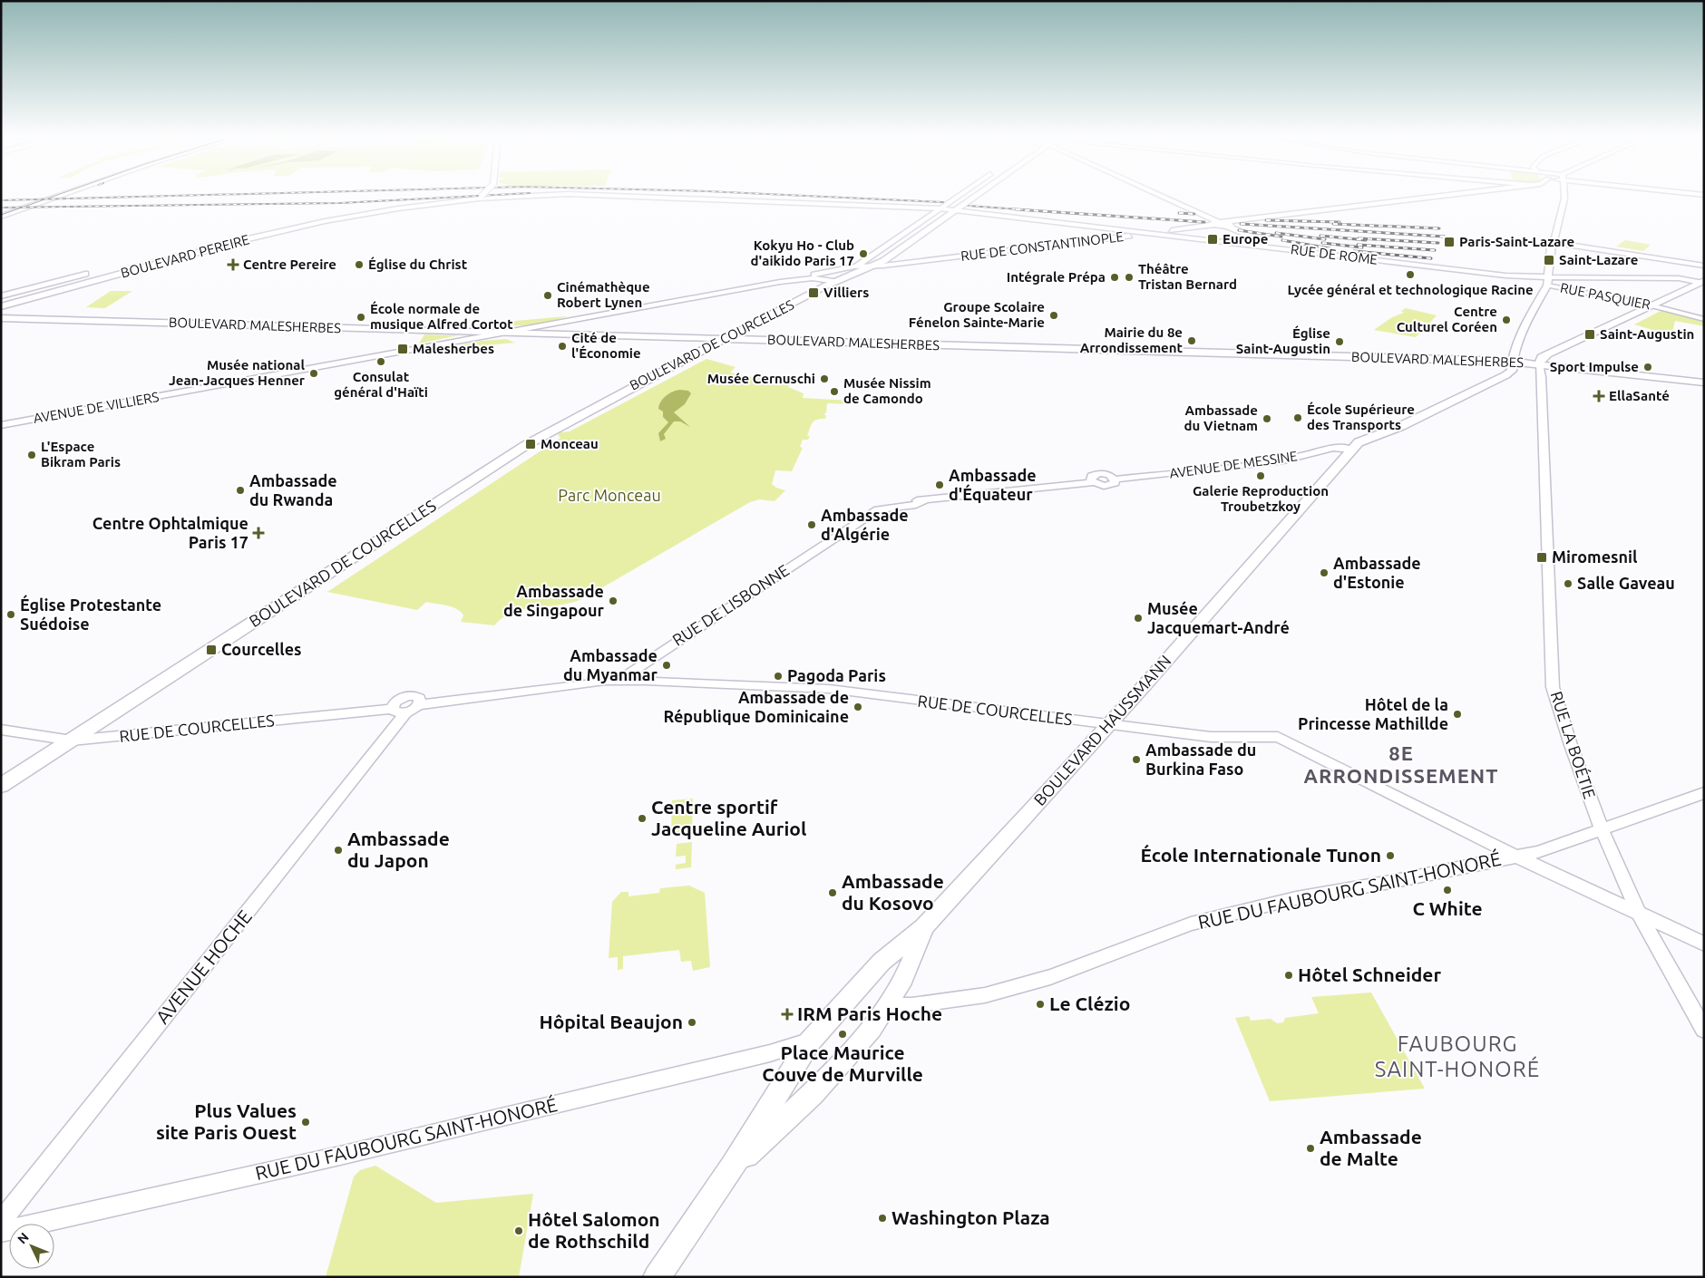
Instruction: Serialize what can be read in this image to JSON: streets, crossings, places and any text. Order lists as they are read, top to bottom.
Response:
{
  "streets": {
    "main road": [
      "RUE DE CONSTANTINOPLE",
      "RUE DE ROME",
      "BOULEVARD PEREIRE",
      "RUE PASQUIER",
      "BOULEVARD MALESHERBES",
      "BOULEVARD DE COURCELLES",
      "AVENUE DE VILLIERS",
      "BOULEVARD HAUSSMANN"
    ],
    "street": [
      "AVENUE DE MESSINE",
      "RUE DE LISBONNE",
      "RUE DE COURCELLES",
      "RUE LA BOÉTIE",
      "RUE DU FAUBOURG SAINT-HONORÉ",
      "AVENUE HOCHE"
    ]
  },
  "crossings": [
    ["RUE DE CONSTANTINOPLE", "RUE DE ROME"],
    ["RUE DE CONSTANTINOPLE", "BOULEVARD DE COURCELLES"],
    ["RUE DE CONSTANTINOPLE", "AVENUE DE VILLIERS"],
    ["RUE DE ROME", "BOULEVARD PEREIRE"],
    ["RUE DE ROME", "RUE PASQUIER"],
    ["RUE DE ROME", "BOULEVARD DE COURCELLES"],
    ["BOULEVARD MALESHERBES", "BOULEVARD DE COURCELLES"],
    ["BOULEVARD MALESHERBES", "AVENUE DE VILLIERS"],
    ["BOULEVARD MALESHERBES", "BOULEVARD HAUSSMANN"],
    ["BOULEVARD MALESHERBES", "RUE LA BOÉTIE"],
    ["BOULEVARD DE COURCELLES", "AVENUE DE VILLIERS"],
    ["BOULEVARD DE COURCELLES", "RUE DE COURCELLES"],
    ["AVENUE DE MESSINE", "RUE DE LISBONNE"],
    ["AVENUE DE MESSINE", "BOULEVARD HAUSSMANN"],
    ["RUE DE LISBONNE", "RUE DE COURCELLES"],
    ["RUE DE COURCELLES", "BOULEVARD HAUSSMANN"],
    ["RUE DE COURCELLES", "RUE LA BOÉTIE"],
    ["RUE DE COURCELLES", "RUE DU FAUBOURG SAINT-HONORÉ"],
    ["RUE DE COURCELLES", "AVENUE HOCHE"],
    ["BOULEVARD HAUSSMANN", "RUE DU FAUBOURG SAINT-HONORÉ"],
    ["RUE LA BOÉTIE", "RUE DU FAUBOURG SAINT-HONORÉ"]
  ],
  "districts": ["8E ARRONDISSEMENT", "FAUBOURG SAINT-HONORÉ"],
  "parks": ["Parc Monceau"],
  "places": {
    "transit": [
      "Europe",
      "Paris-Saint-Lazare",
      "Saint-Lazare",
      "Villiers",
      "Saint-Augustin",
      "Malesherbes",
      "Monceau",
      "Miromesnil",
      "Courcelles"
    ],
    "other": [
      "Kokyu Ho - Club d'aikido Paris 17",
      "Église du Christ",
      "Lycée général et technologique Racine",
      "Intégrale Prépa",
      "Théâtre Tristan Bernard",
      "Cinémathèque Robert Lynen",
      "Groupe Scolaire Fénelon Sainte-Marie",
      "École normale de musique Alfred Cortot",
      "Centre Culturel Coréen",
      "Mairie du 8e Arrondissement",
      "Église Saint-Augustin",
      "Cité de l'Économie",
      "Consulat général d'Haïti",
      "Sport Impulse",
      "Musée national Jean-Jacques Henner",
      "Musée Cernuschi",
      "Musée Nissim de Camondo",
      "École Supérieure des Transports",
      "Ambassade du Vietnam",
      "L'Espace Bikram Paris",
      "Galerie Reproduction Troubetzkoy",
      "Ambassade d'Équateur",
      "Ambassade du Rwanda",
      "Ambassade d'Algérie",
      "Ambassade d'Estonie",
      "Salle Gaveau",
      "Ambassade de Singapour",
      "Église Protestante Suédoise",
      "Musée Jacquemart-André",
      "Ambassade du Myanmar",
      "Pagoda Paris",
      "Ambassade de République Dominicaine",
      "Hôtel de la Princesse Mathillde",
      "Ambassade du Burkina Faso",
      "Centre sportif Jacqueline Auriol",
      "Ambassade du Japon",
      "École Internationale Tunon",
      "C White",
      "Ambassade du Kosovo",
      "Hôtel Schneider",
      "Le Clézio",
      "Hôpital Beaujon",
      "Place Maurice Couve de Murville",
      "Plus Values site Paris Ouest",
      "Ambassade de Malte",
      "Washington Plaza",
      "Hôtel Salomon de Rothschild"
    ],
    "health": [
      "Centre Pereire",
      "EllaSanté",
      "Centre Ophtalmique Paris 17",
      "IRM Paris Hoche"
    ]
  },
  "north": "top left"
}
